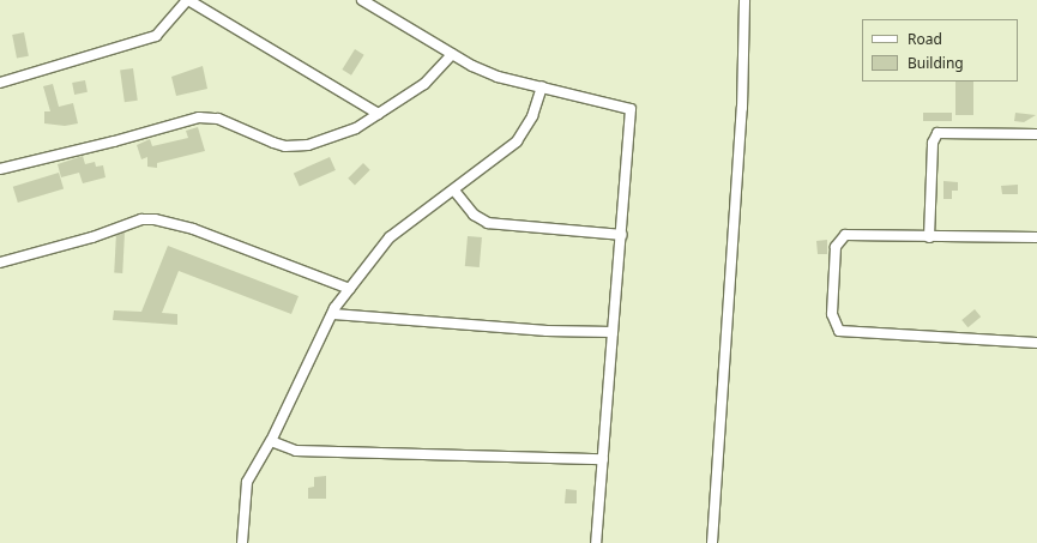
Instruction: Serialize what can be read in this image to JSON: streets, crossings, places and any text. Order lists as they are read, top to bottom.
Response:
{
  "legend": ["Road", "Building"]
}
